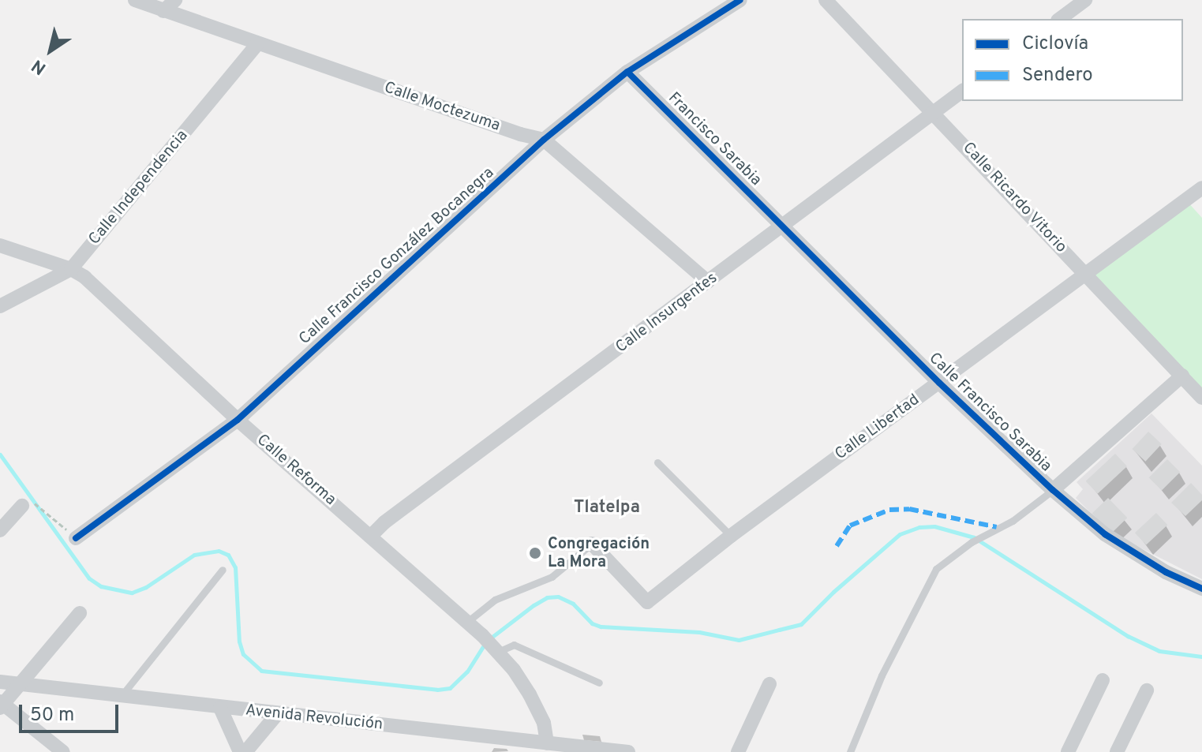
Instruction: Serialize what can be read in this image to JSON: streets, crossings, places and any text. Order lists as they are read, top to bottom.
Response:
{
  "streets": {
    "street": [
      "Calle Moctezuma",
      "Francisco Sarabia",
      "Calle Independencia",
      "Calle Ricardo Vitorio",
      "Calle Francisco González Bocanegra",
      "Calle Insurgentes",
      "Calle Francisco Sarabia",
      "Calle Libertad",
      "Calle Reforma",
      "Avenida Revolución"
    ]
  },
  "crossings": [
    ["Calle Moctezuma", "Calle Independencia"],
    ["Calle Moctezuma", "Calle Francisco González Bocanegra"],
    ["Calle Moctezuma", "Calle Insurgentes"],
    ["Francisco Sarabia", "Calle Francisco González Bocanegra"],
    ["Francisco Sarabia", "Calle Insurgentes"],
    ["Francisco Sarabia", "Calle Francisco Sarabia"],
    ["Calle Independencia", "Calle Reforma"],
    ["Calle Ricardo Vitorio", "Calle Insurgentes"],
    ["Calle Ricardo Vitorio", "Calle Libertad"],
    ["Calle Francisco González Bocanegra", "Calle Reforma"],
    ["Calle Insurgentes", "Calle Francisco Sarabia"],
    ["Calle Insurgentes", "Calle Reforma"],
    ["Calle Francisco Sarabia", "Calle Libertad"],
    ["Calle Reforma", "Avenida Revolución"]
  ],
  "districts": ["Tlatelpa"],
  "places": ["Congregación La Mora"],
  "legend": ["Ciclovía", "Sendero"],
  "scale_bar": "50 m",
  "north": "bottom left"
}
